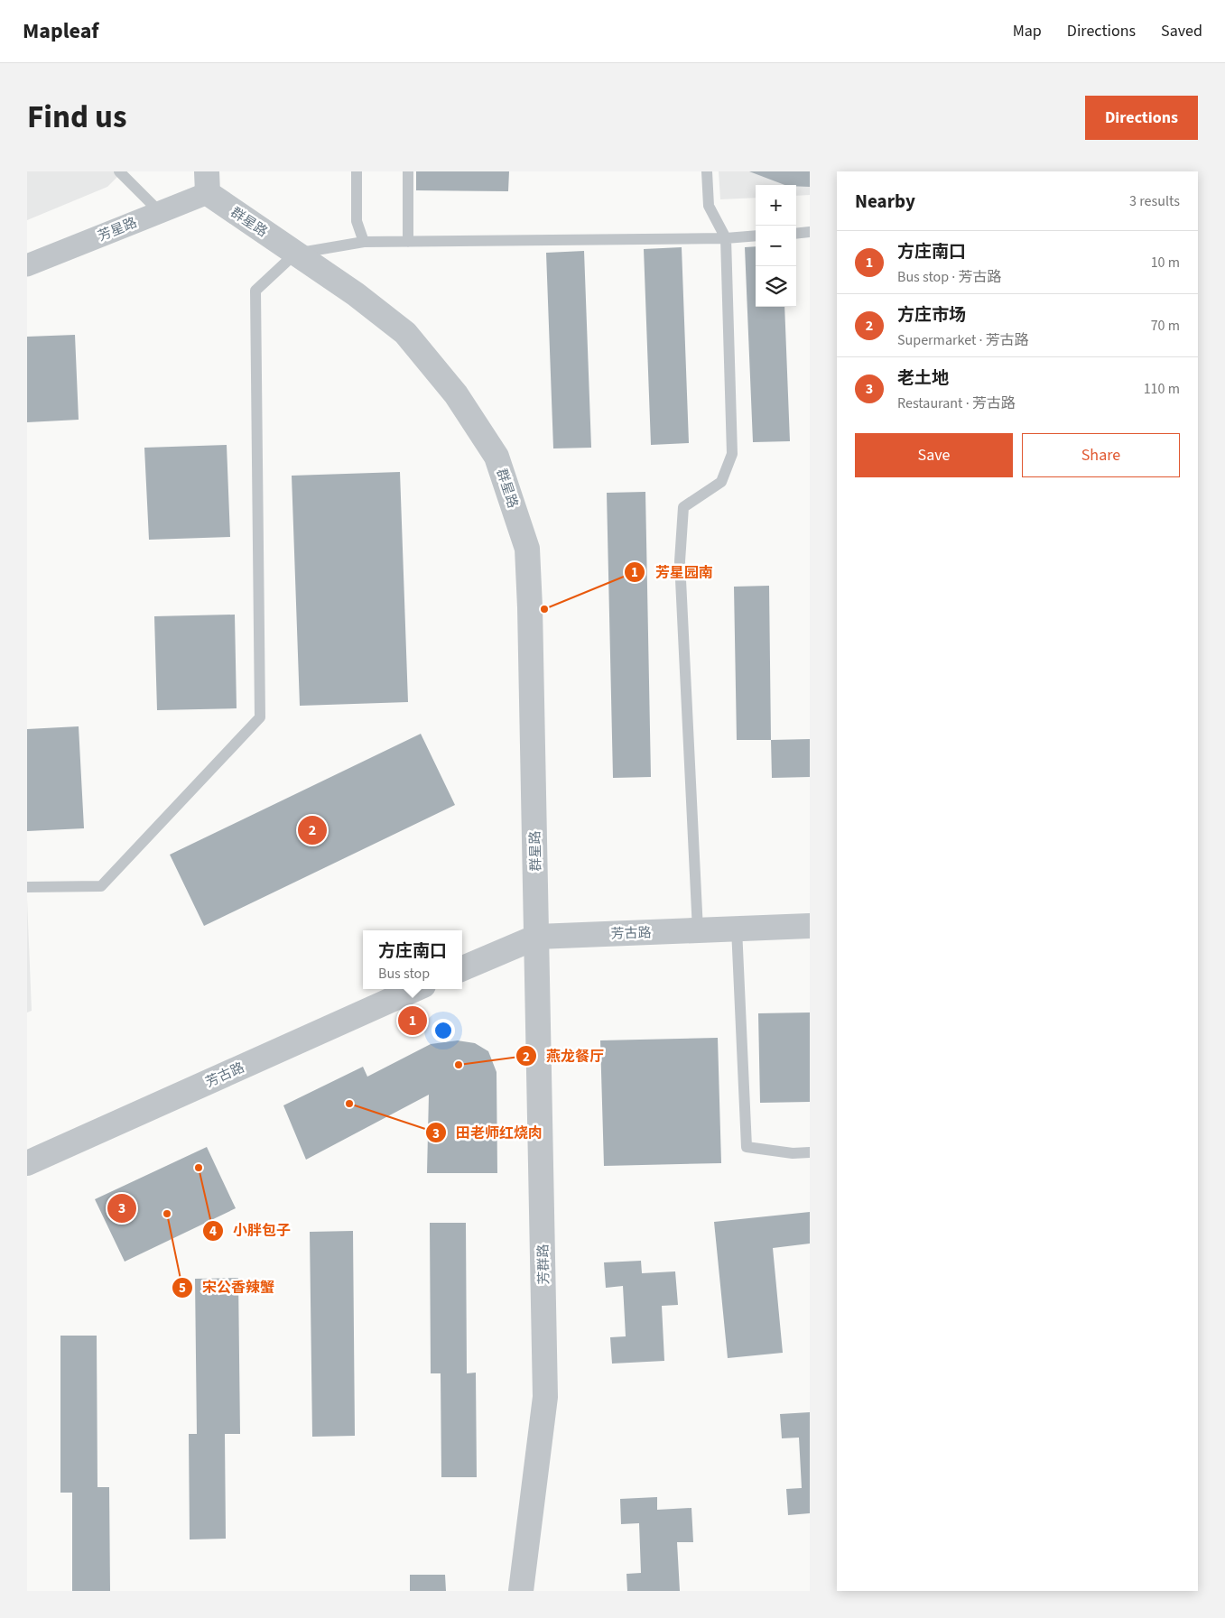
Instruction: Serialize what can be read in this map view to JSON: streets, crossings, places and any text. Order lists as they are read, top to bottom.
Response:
{
  "streets": {
    "street": [
      "群星路",
      "芳星路",
      "芳古路",
      "芳群路"
    ]
  },
  "crossings": [
    ["群星路", "芳星路"],
    ["群星路", "芳古路"],
    ["群星路", "芳群路"],
    ["芳古路", "芳群路"]
  ],
  "places": [
    "芳星园南",
    "燕龙餐厅",
    "田老师红烧肉",
    "小胖包子",
    "宋公香辣蟹"
  ],
  "page": {
    "header": "Mapleaf",
    "nav": ["Map", "Directions", "Saved"],
    "title": "Find us",
    "buttons": [
      "Directions",
      ["Save", "Share"]
    ],
    "heading": ["Nearby", "3 results"],
    "map_buttons": ["+", "−"],
    "list": [
      {
        "mark": "1",
        "name": "方庄南口",
        "note": "Bus stop · 芳古路",
        "value": "10 m"
      },
      {
        "mark": "2",
        "name": "方庄市场",
        "note": "Supermarket · 芳古路",
        "value": "70 m"
      },
      {
        "mark": "3",
        "name": "老土地",
        "note": "Restaurant · 芳古路",
        "value": "110 m"
      }
    ],
    "pins": ["2", "1", "3"],
    "popup": ["方庄南口", "Bus stop"]
  }
}
